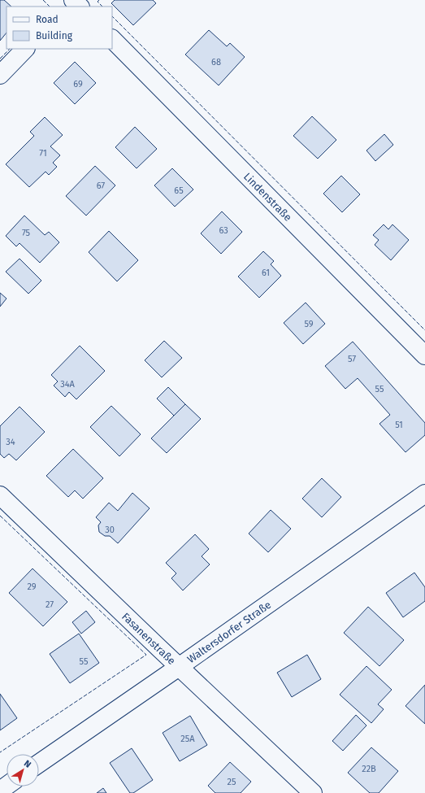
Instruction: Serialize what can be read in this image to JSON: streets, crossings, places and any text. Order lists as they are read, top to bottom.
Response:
{
  "streets": {
    "street": ["Lindenstraße", "Waltersdorfer Straße", "Fasanenstraße"]
  },
  "crossings": [
    ["Waltersdorfer Straße", "Fasanenstraße"]
  ],
  "house_numbers": [
    "68",
    "69",
    "71",
    "67",
    "65",
    "63",
    "75",
    "61",
    "59",
    "57",
    "34A",
    "55",
    "51",
    "34",
    "30",
    "29",
    "27",
    "55",
    "25A",
    "22B",
    "25"
  ],
  "legend": ["Road", "Building"],
  "north": "top right"
}
